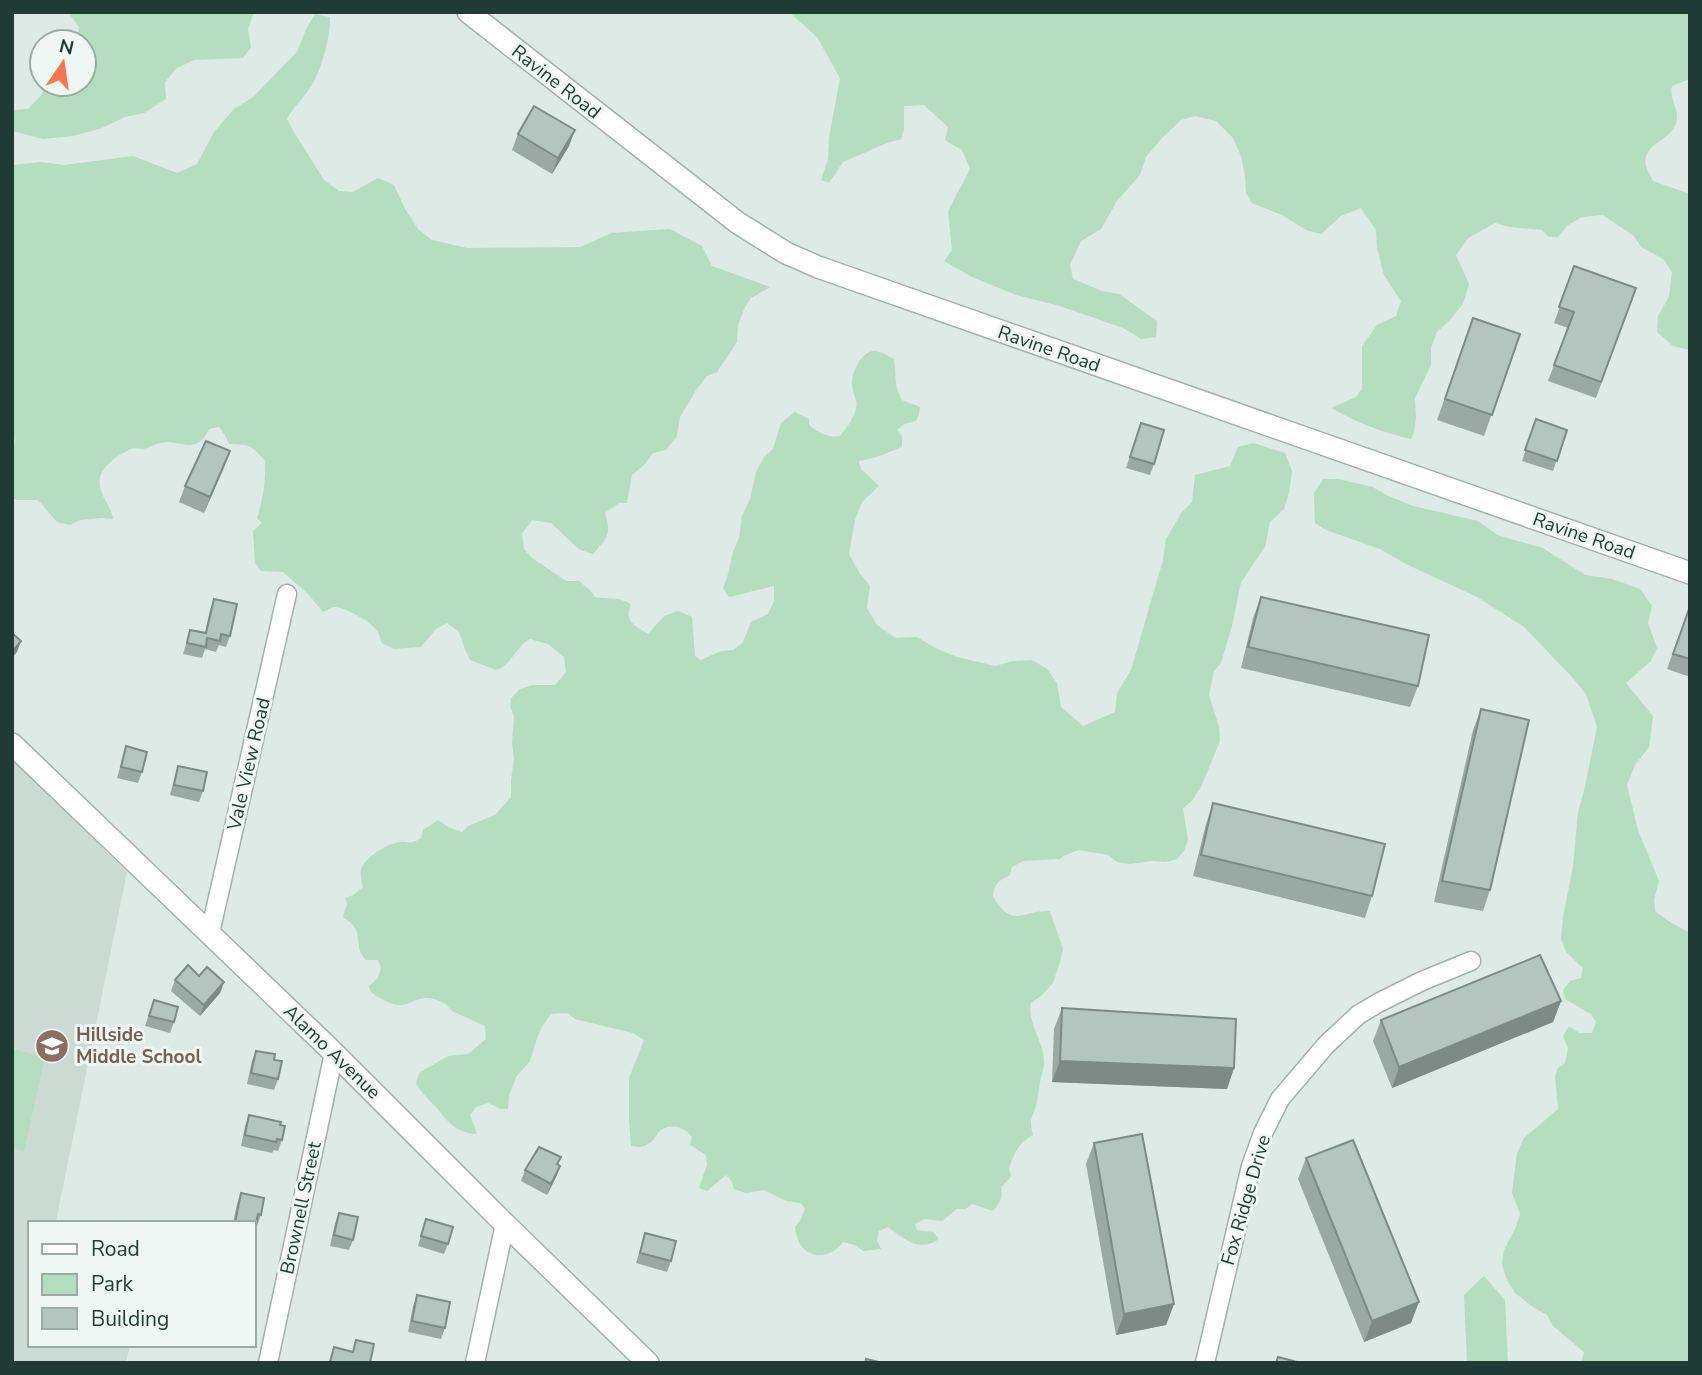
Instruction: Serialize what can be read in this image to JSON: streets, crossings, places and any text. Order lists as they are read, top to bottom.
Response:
{
  "streets": {
    "street": [
      "Ravine Road",
      "Vale View Road",
      "Alamo Avenue",
      "Fox Ridge Drive",
      "Brownell Street"
    ]
  },
  "crossings": [
    ["Vale View Road", "Alamo Avenue"],
    ["Alamo Avenue", "Brownell Street"]
  ],
  "places": {
    "school or university": ["Hillside Middle School"]
  },
  "legend": ["Road", "Park", "Building"],
  "north": "top"
}
